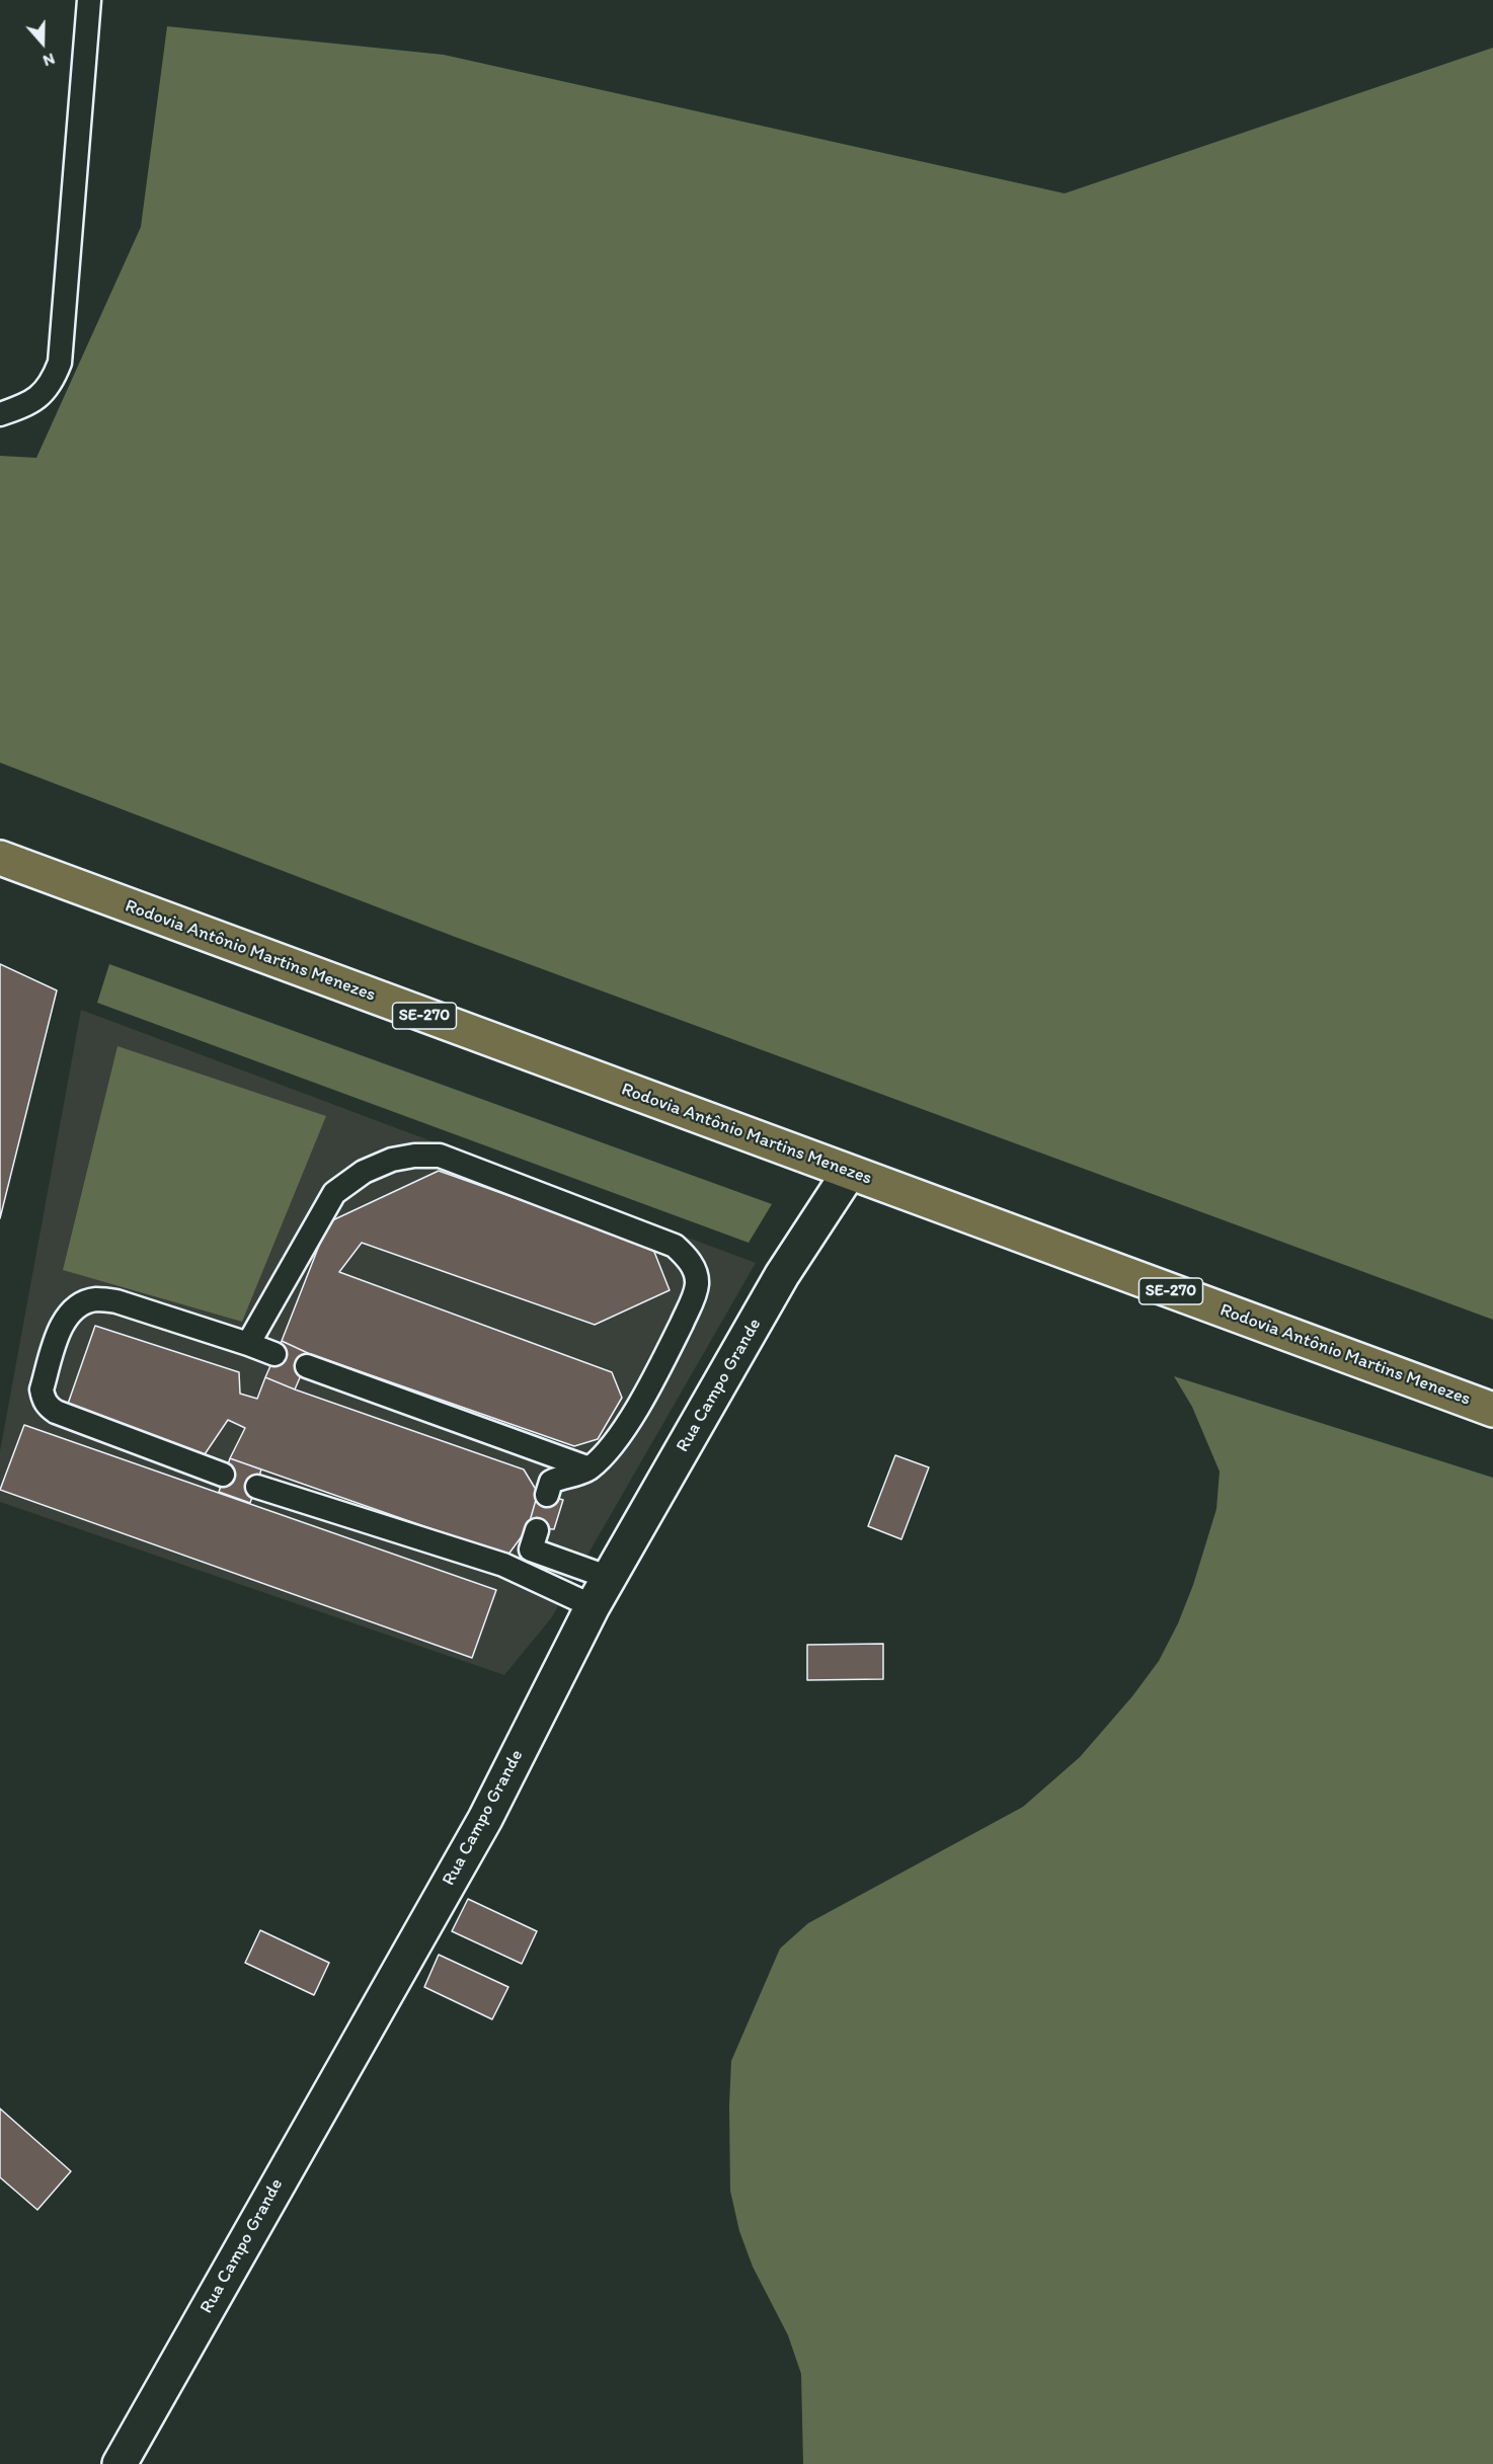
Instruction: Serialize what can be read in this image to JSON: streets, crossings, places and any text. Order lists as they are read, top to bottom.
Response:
{
  "streets": {
    "main road": ["Rodovia Antônio Martins Menezes", "SE-270"],
    "street": ["Rua Campo Grande"]
  },
  "crossings": [
    ["Rodovia Antônio Martins Menezes", "Rua Campo Grande"]
  ],
  "north": "bottom"
}
